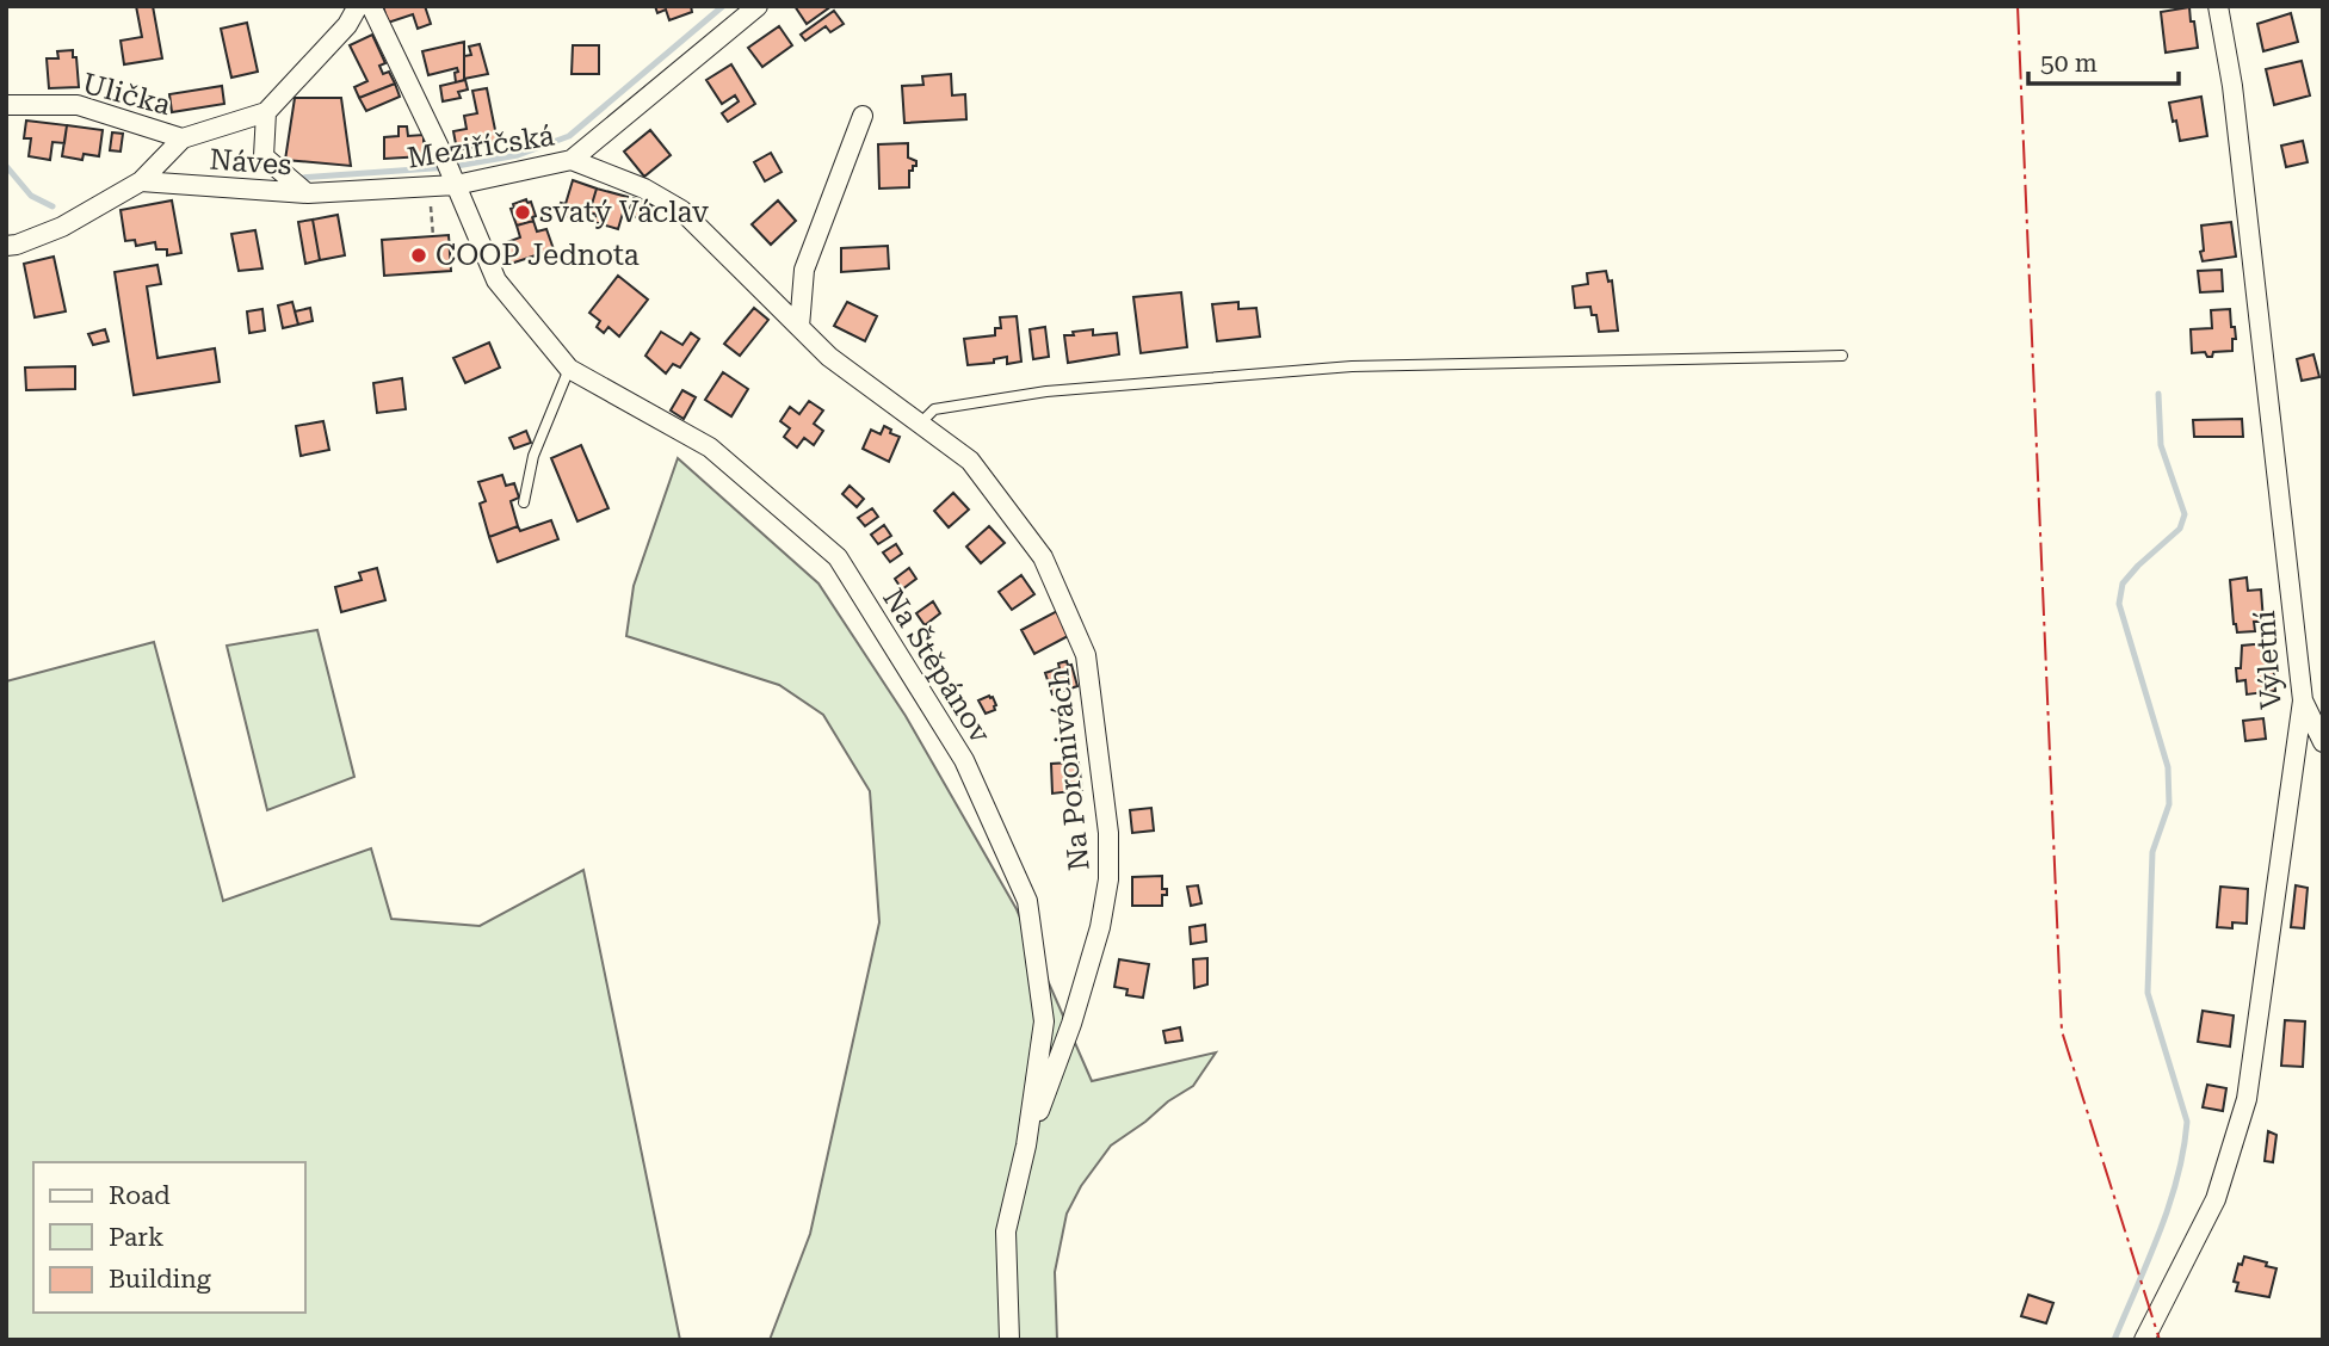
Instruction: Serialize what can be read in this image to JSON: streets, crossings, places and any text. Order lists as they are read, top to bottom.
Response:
{
  "streets": {
    "street": [
      "Ulička",
      "Meziříčská",
      "Náves",
      "Výletní",
      "Na Štěpánov",
      "Na Poronivách"
    ]
  },
  "crossings": [
    ["Ulička", "Náves"],
    ["Meziříčská", "Náves"],
    ["Meziříčská", "Na Štěpánov"],
    ["Meziříčská", "Na Poronivách"],
    ["Na Štěpánov", "Na Poronivách"]
  ],
  "places": ["svatý Václav", "COOP Jednota"],
  "legend": ["Road", "Park", "Building"],
  "scale_bar": "50 m"
}
